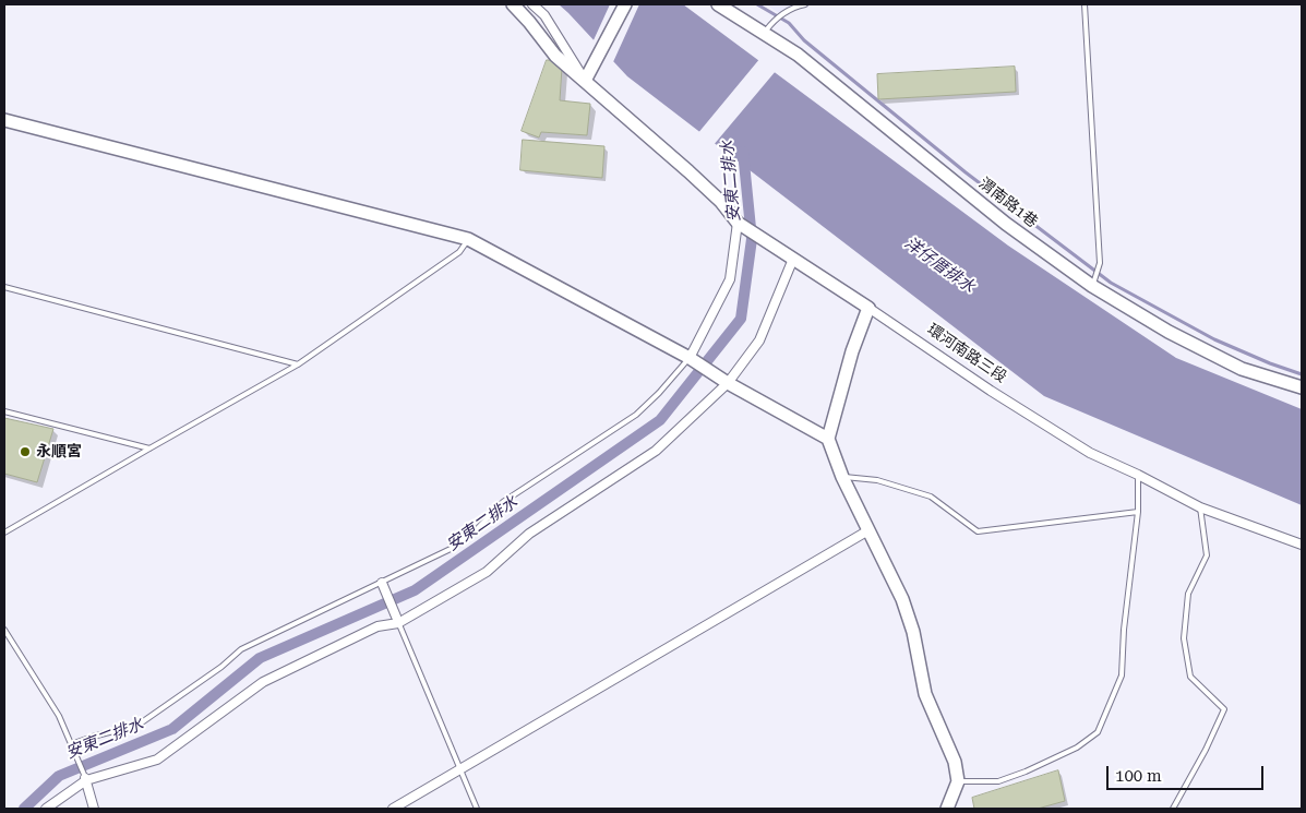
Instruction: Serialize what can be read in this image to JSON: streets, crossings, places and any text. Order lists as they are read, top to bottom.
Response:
{
  "streets": {
    "street": ["渭南路1巷", "環河南路三段"]
  },
  "water": ["安東二排水", "洋仔厝排水"],
  "places": ["永順宮"],
  "scale_bar": "100 m"
}
